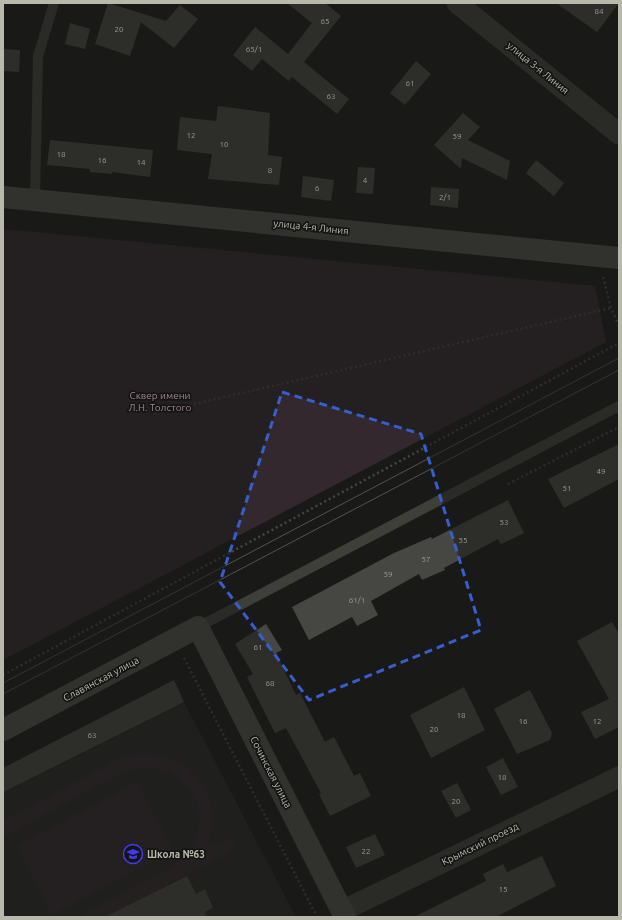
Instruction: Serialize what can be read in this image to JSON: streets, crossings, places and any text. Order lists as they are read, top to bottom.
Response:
{
  "streets": {
    "street": [
      "улица 3-я Линия",
      "улица 4-я Линия",
      "Славянская улица",
      "Сочинская улица",
      "Крымский проезд"
    ]
  },
  "crossings": [
    ["Славянская улица", "Сочинская улица"],
    ["Сочинская улица", "Крымский проезд"]
  ],
  "parks": ["Сквер имени Л.Н. Толстого"],
  "places": {
    "school or university": ["Школа №63"]
  },
  "house_numbers": [
    "84",
    "65",
    "20",
    "65/1",
    "61",
    "63",
    "12",
    "59",
    "10",
    "18",
    "16",
    "14",
    "8",
    "4",
    "6",
    "2/1",
    "49",
    "51",
    "53",
    "55",
    "57",
    "59",
    "61/1",
    "61",
    "68",
    "18",
    "16",
    "12",
    "20",
    "63",
    "18",
    "20",
    "22",
    "15"
  ]
}
